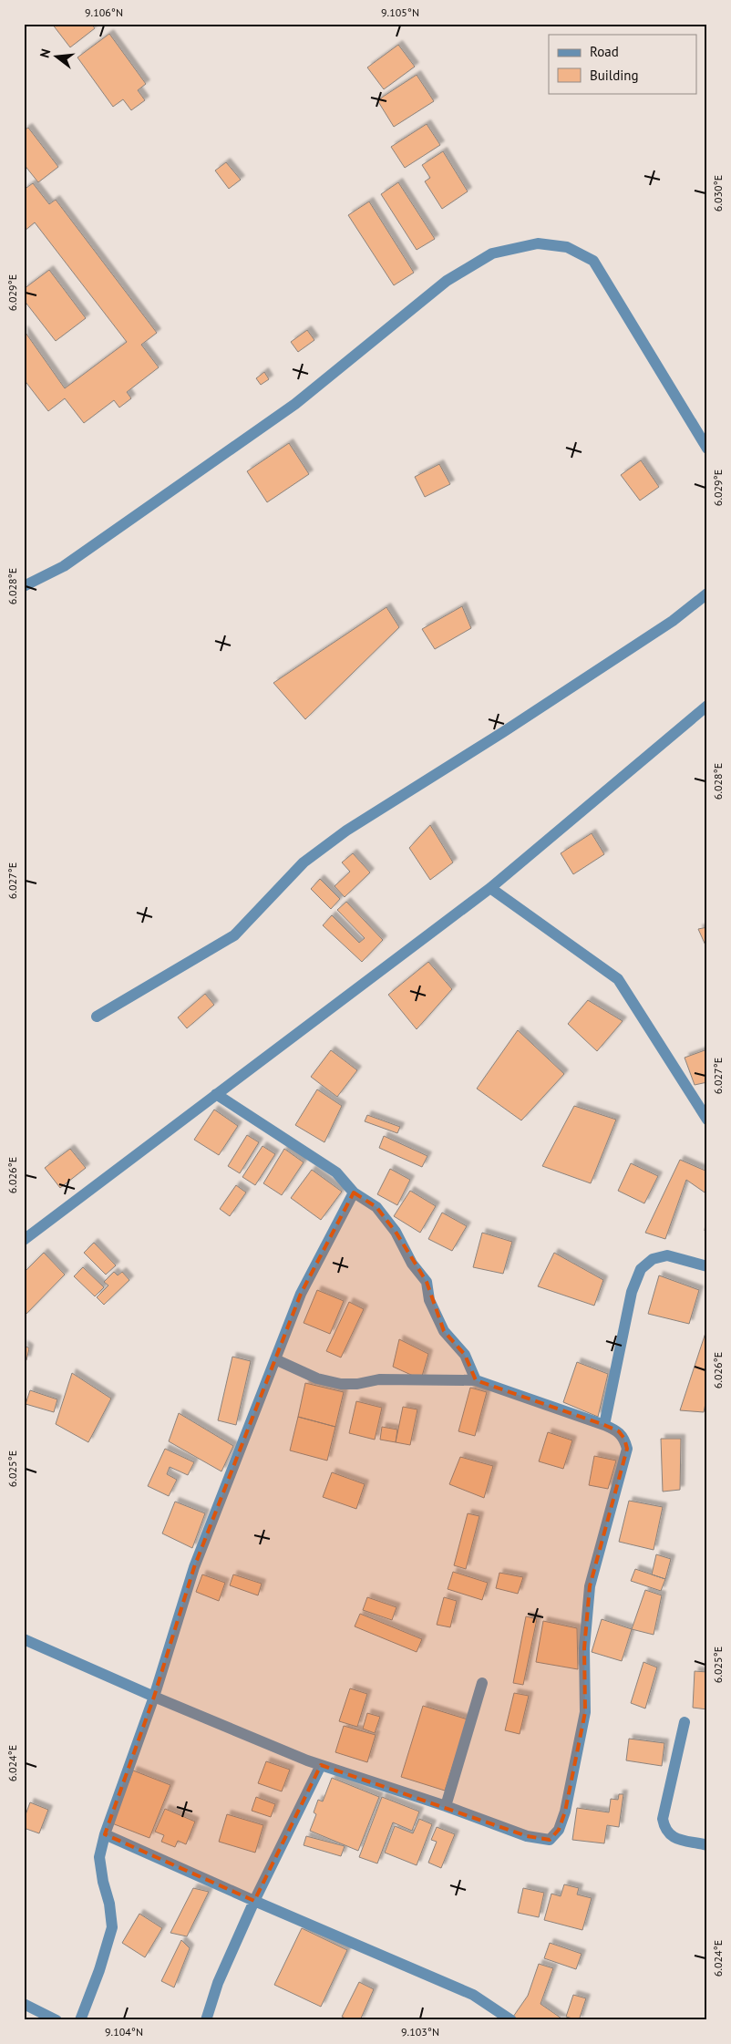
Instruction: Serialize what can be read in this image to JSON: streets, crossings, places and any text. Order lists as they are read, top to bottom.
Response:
{
  "legend": ["Road", "Building"],
  "north": "left",
  "coordinates": [
    "9.106°N",
    "9.105°N",
    "6.030°E",
    "6.029°E",
    "6.028°E",
    "6.027°E",
    "6.026°E",
    "6.025°E",
    "6.024°E",
    "9.104°N",
    "9.103°N"
  ]
}
